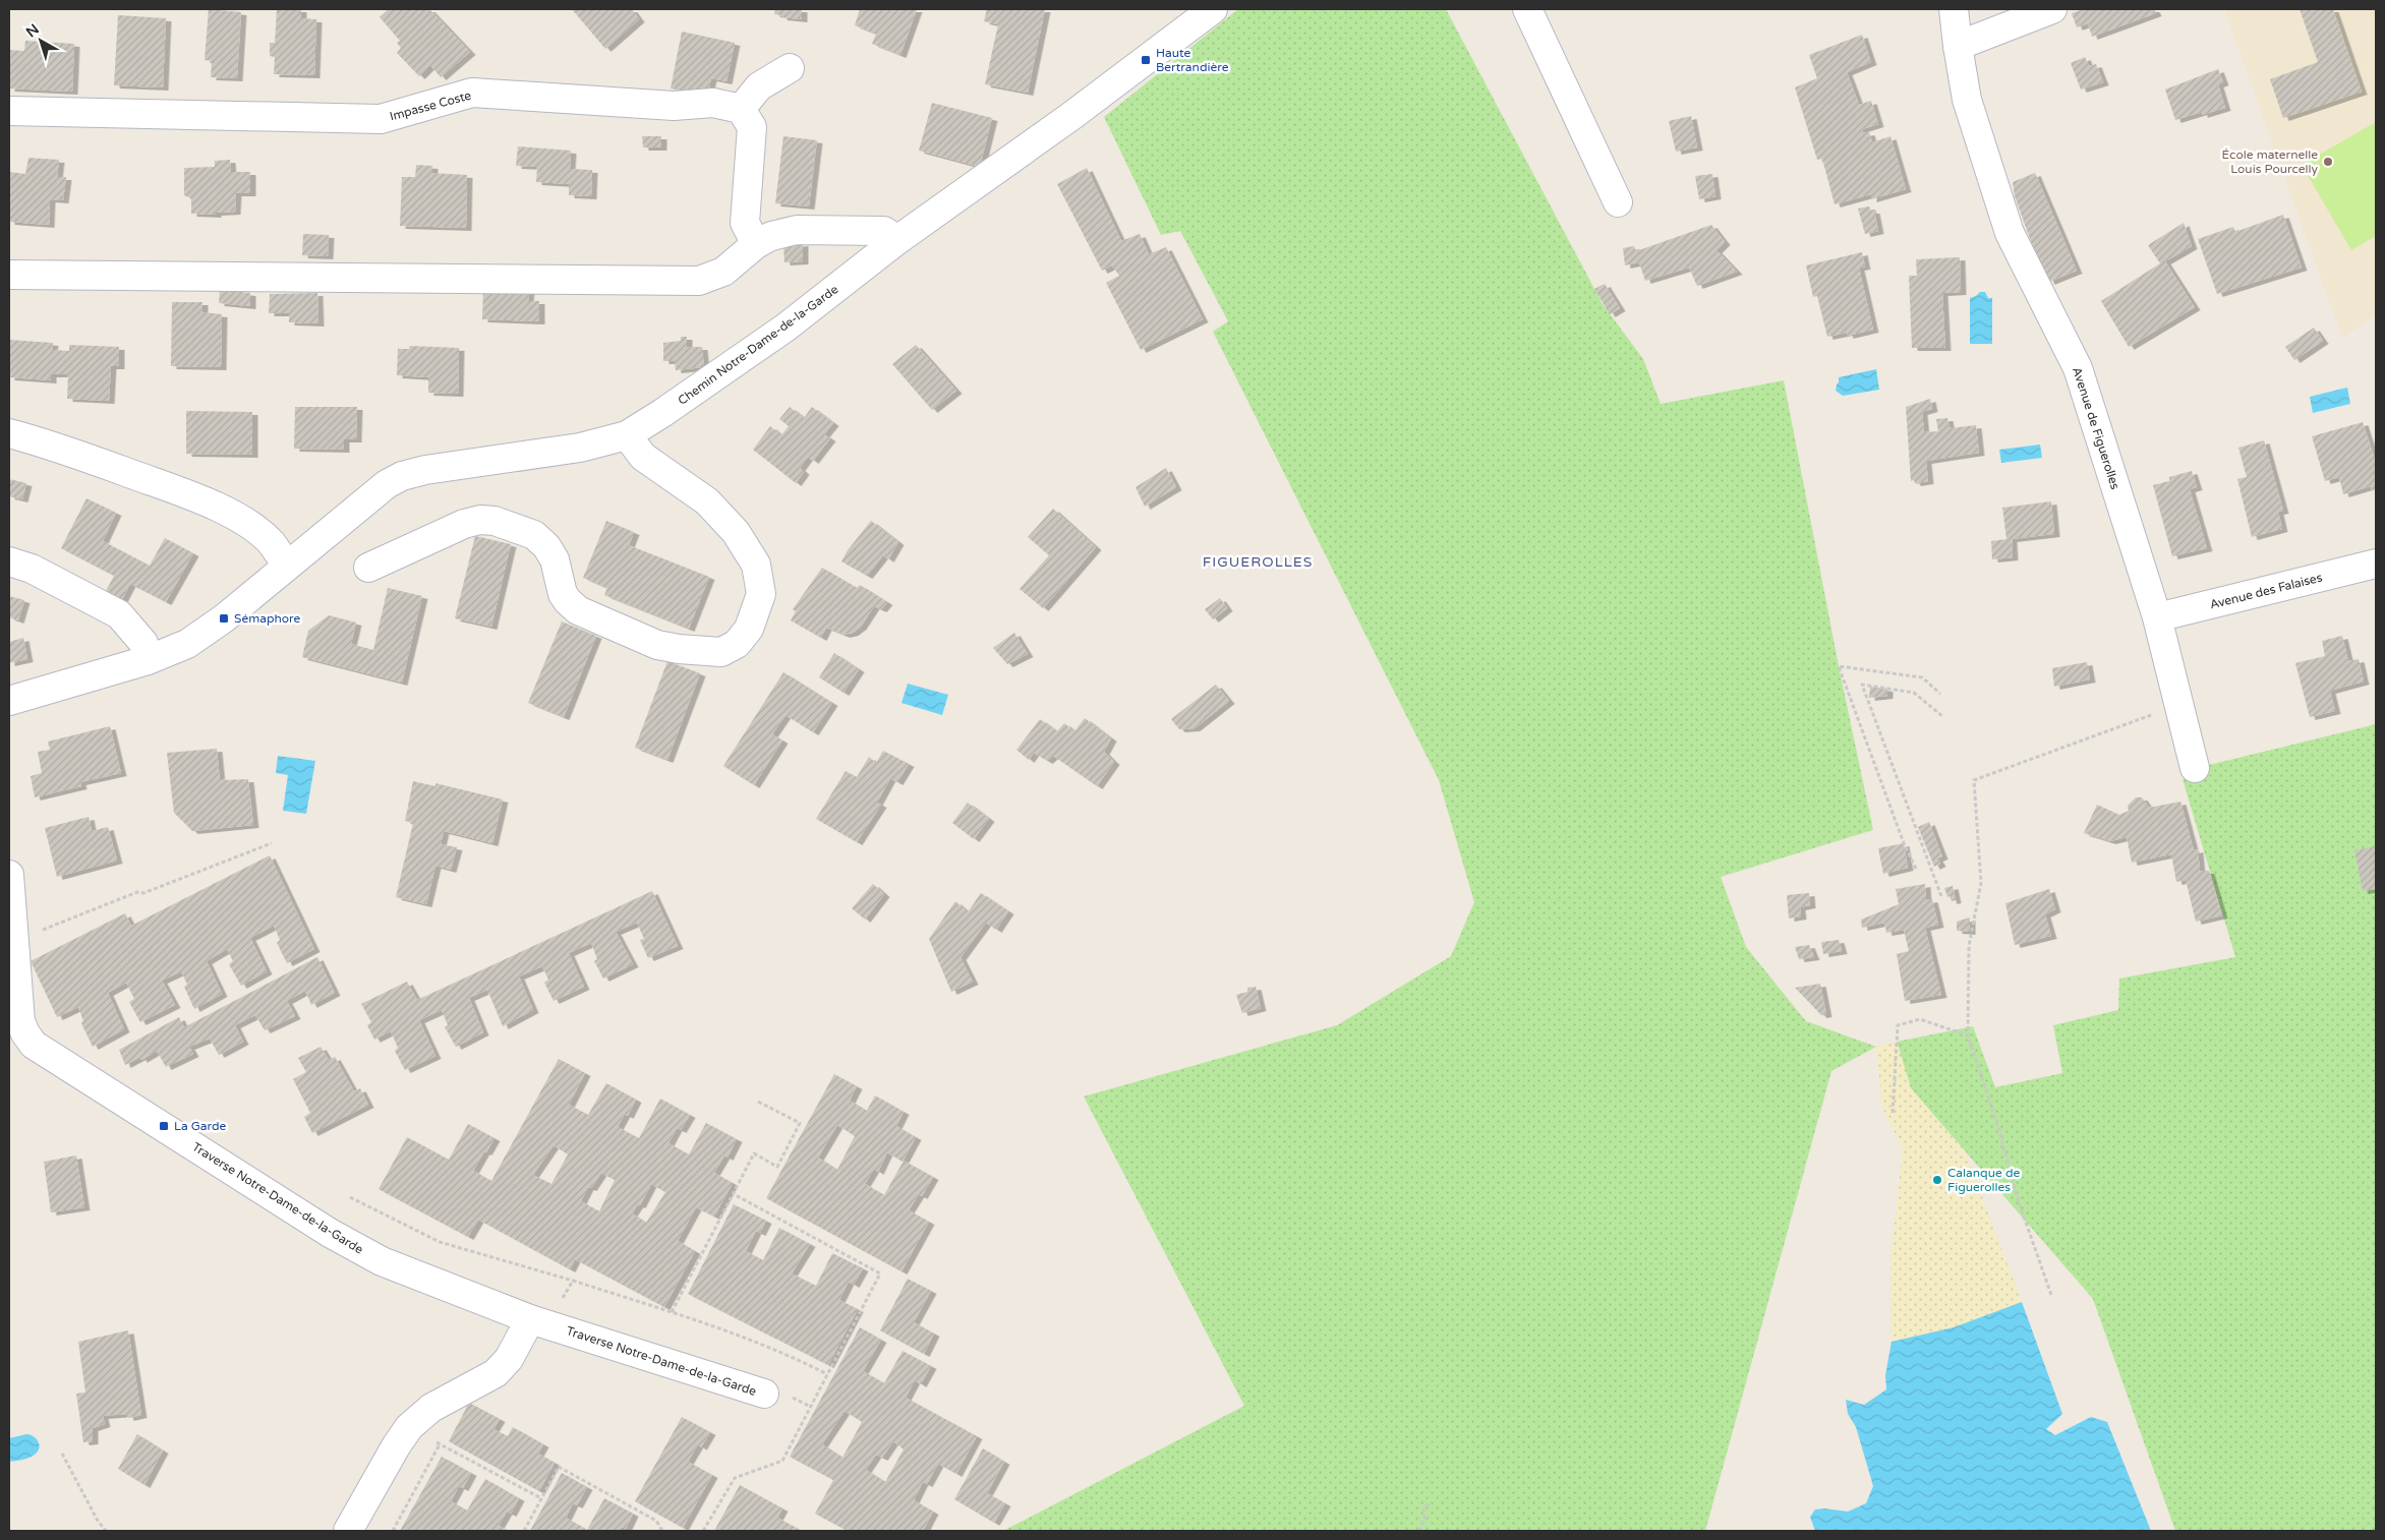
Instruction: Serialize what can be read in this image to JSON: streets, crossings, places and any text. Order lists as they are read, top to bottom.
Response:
{
  "streets": {
    "street": [
      "Impasse Coste",
      "Chemin Notre-Dame-de-la-Garde",
      "Avenue de Figuerolles",
      "Avenue des Falaises",
      "Traverse Notre-Dame-de-la-Garde"
    ]
  },
  "crossings": [
    ["Avenue de Figuerolles", "Avenue des Falaises"]
  ],
  "districts": ["FIGUEROLLES"],
  "places": {
    "transit": ["Haute Bertrandière", "Sémaphore", "La Garde"],
    "other": ["École maternelle Louis Pourcelly", "Calanque de Figuerolles"]
  },
  "north": "top left"
}
